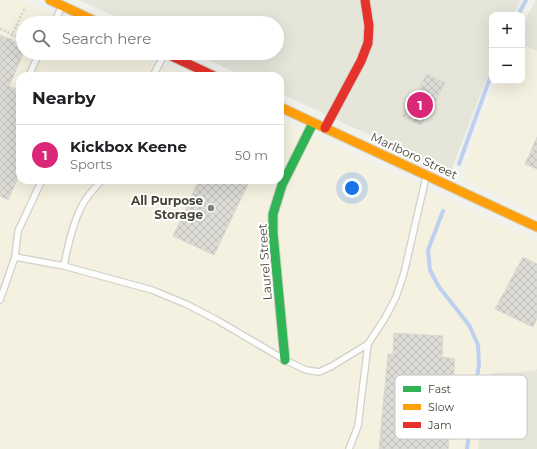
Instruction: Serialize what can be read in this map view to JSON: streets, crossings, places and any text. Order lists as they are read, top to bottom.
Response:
{
  "streets": {
    "street": ["Marlboro Street", "Laurel Street"]
  },
  "crossings": [
    ["Marlboro Street", "Laurel Street"]
  ],
  "places": ["All Purpose Storage"],
  "legend": ["Fast", "Slow", "Jam"],
  "page": {
    "map_buttons": ["+", "−"],
    "search": "Search here",
    "heading": "Nearby",
    "pins": "1",
    "list": [
      {
        "mark": "1",
        "name": "Kickbox Keene",
        "note": "Sports",
        "value": "50 m"
      }
    ]
  }
}
